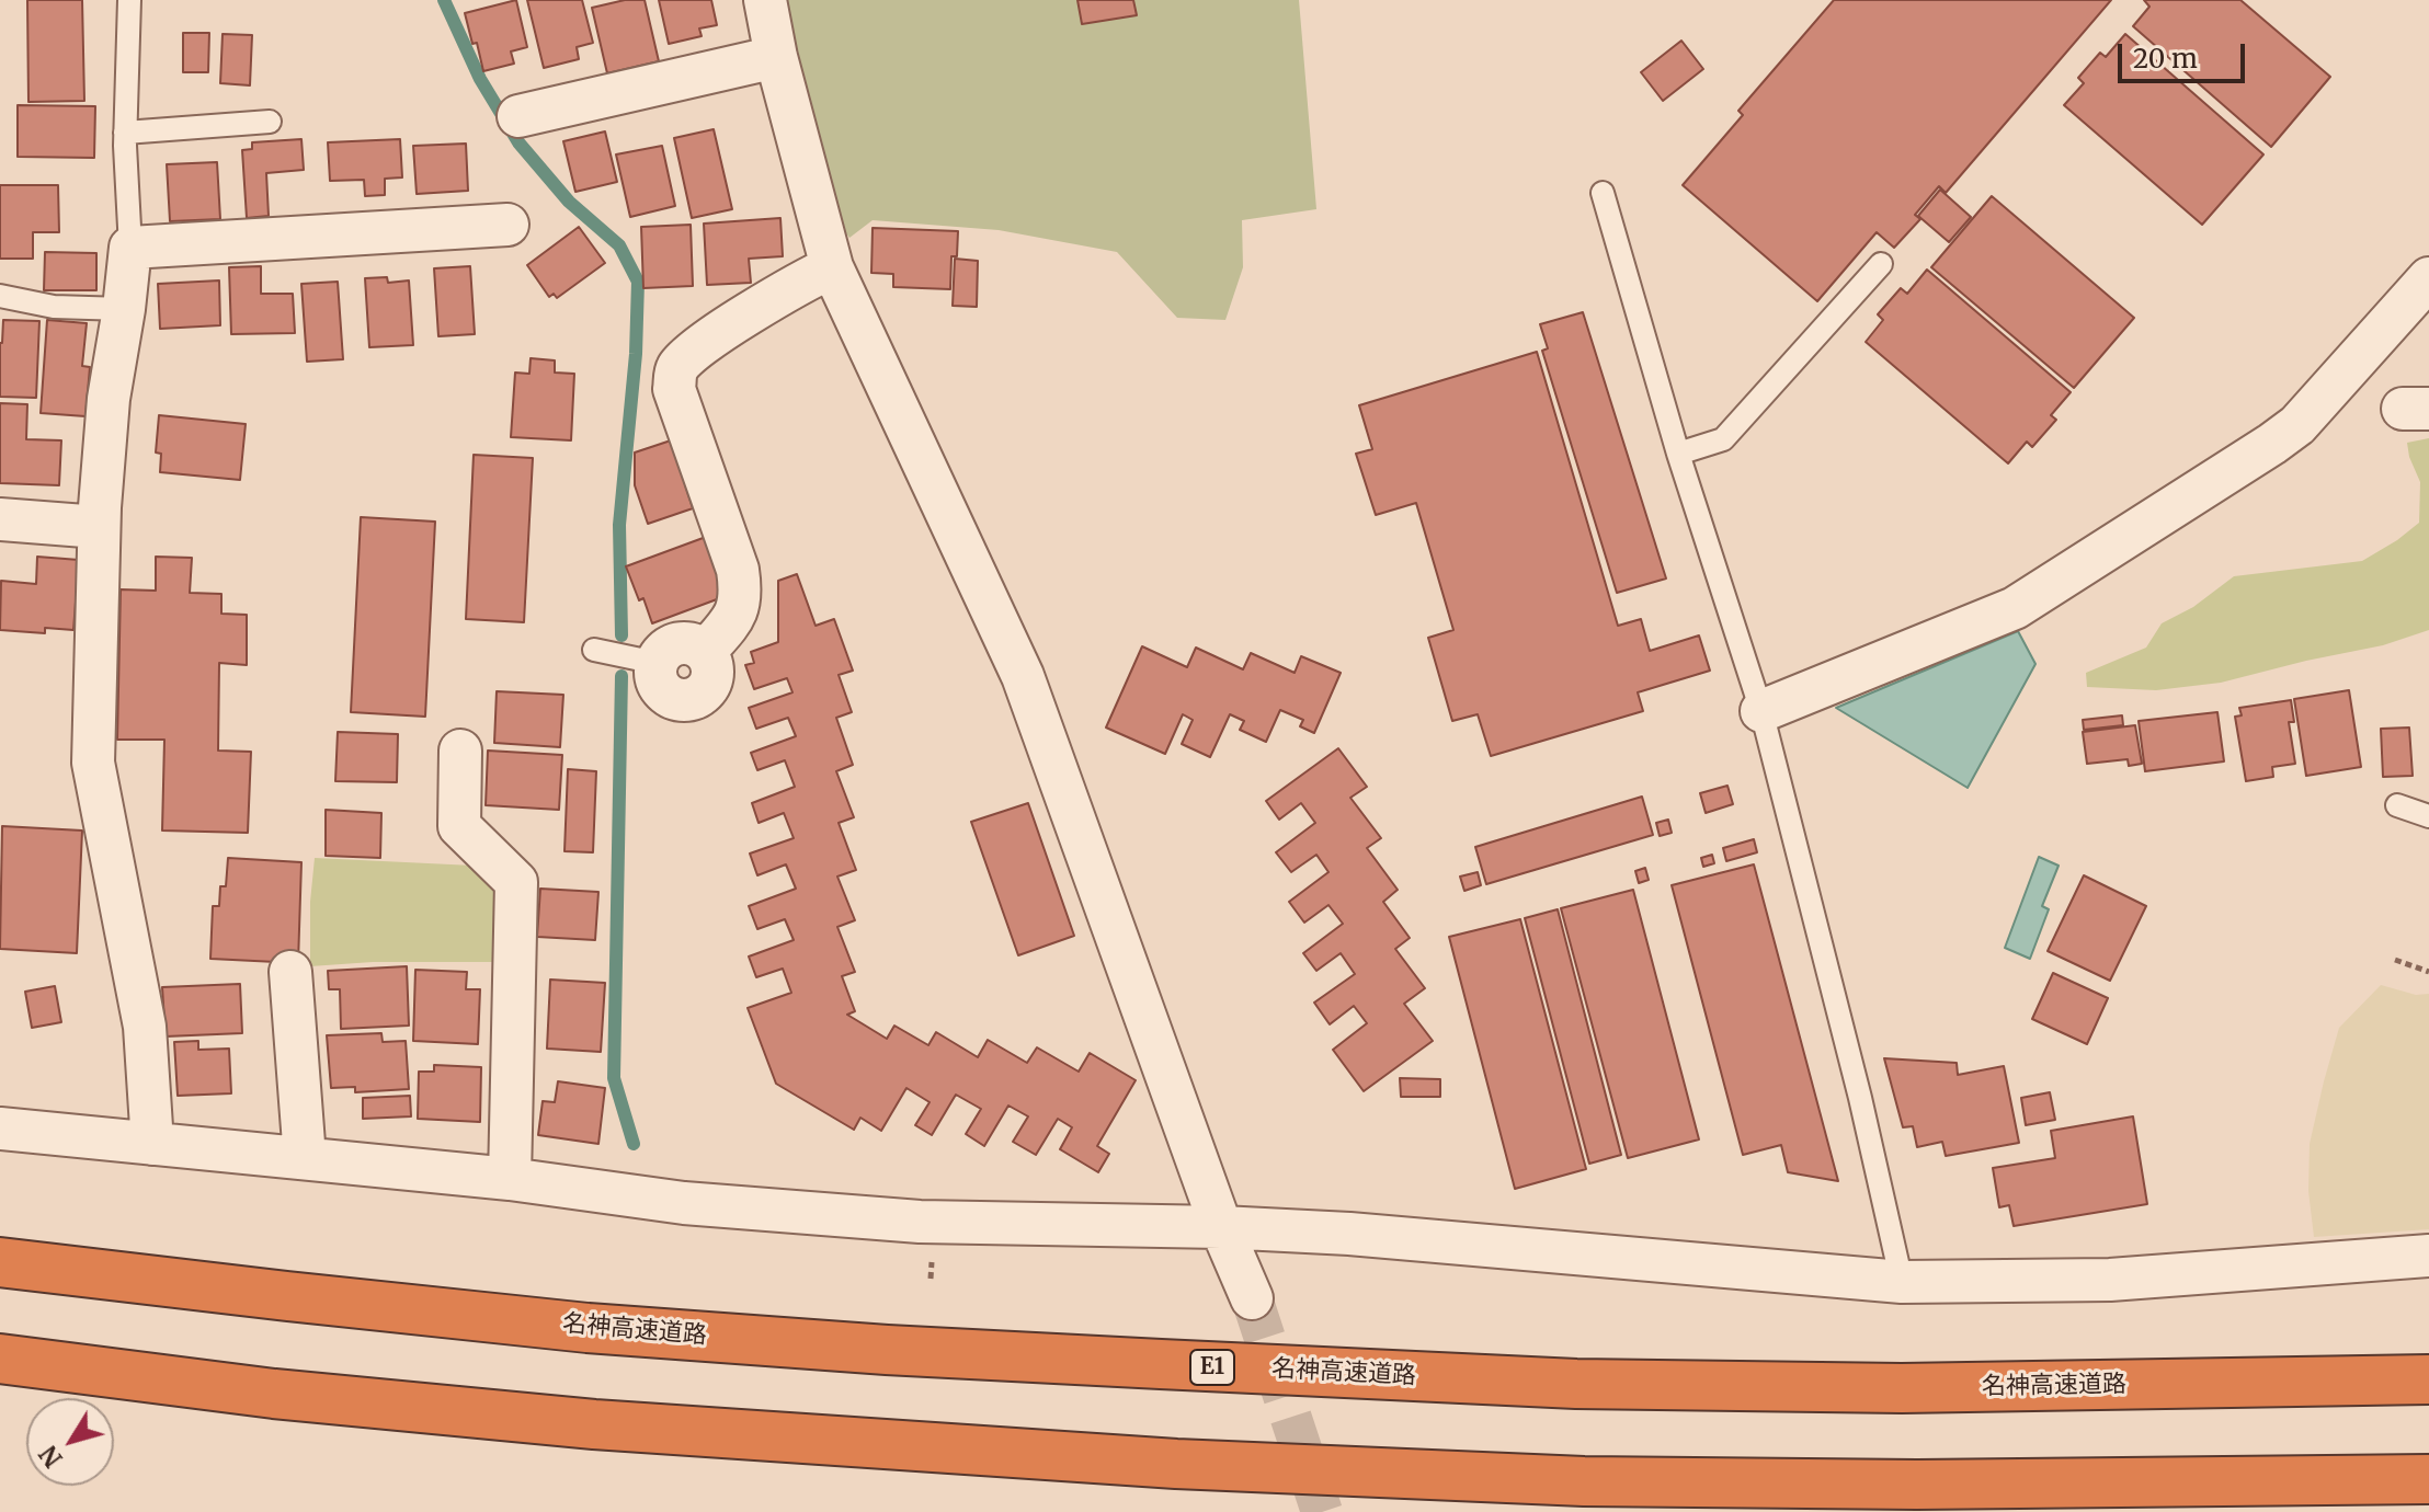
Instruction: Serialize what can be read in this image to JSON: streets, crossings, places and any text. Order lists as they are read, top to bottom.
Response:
{
  "streets": {
    "highway": ["名神高速道路", "E1"]
  },
  "scale_bar": "20 m",
  "north": "bottom left"
}
